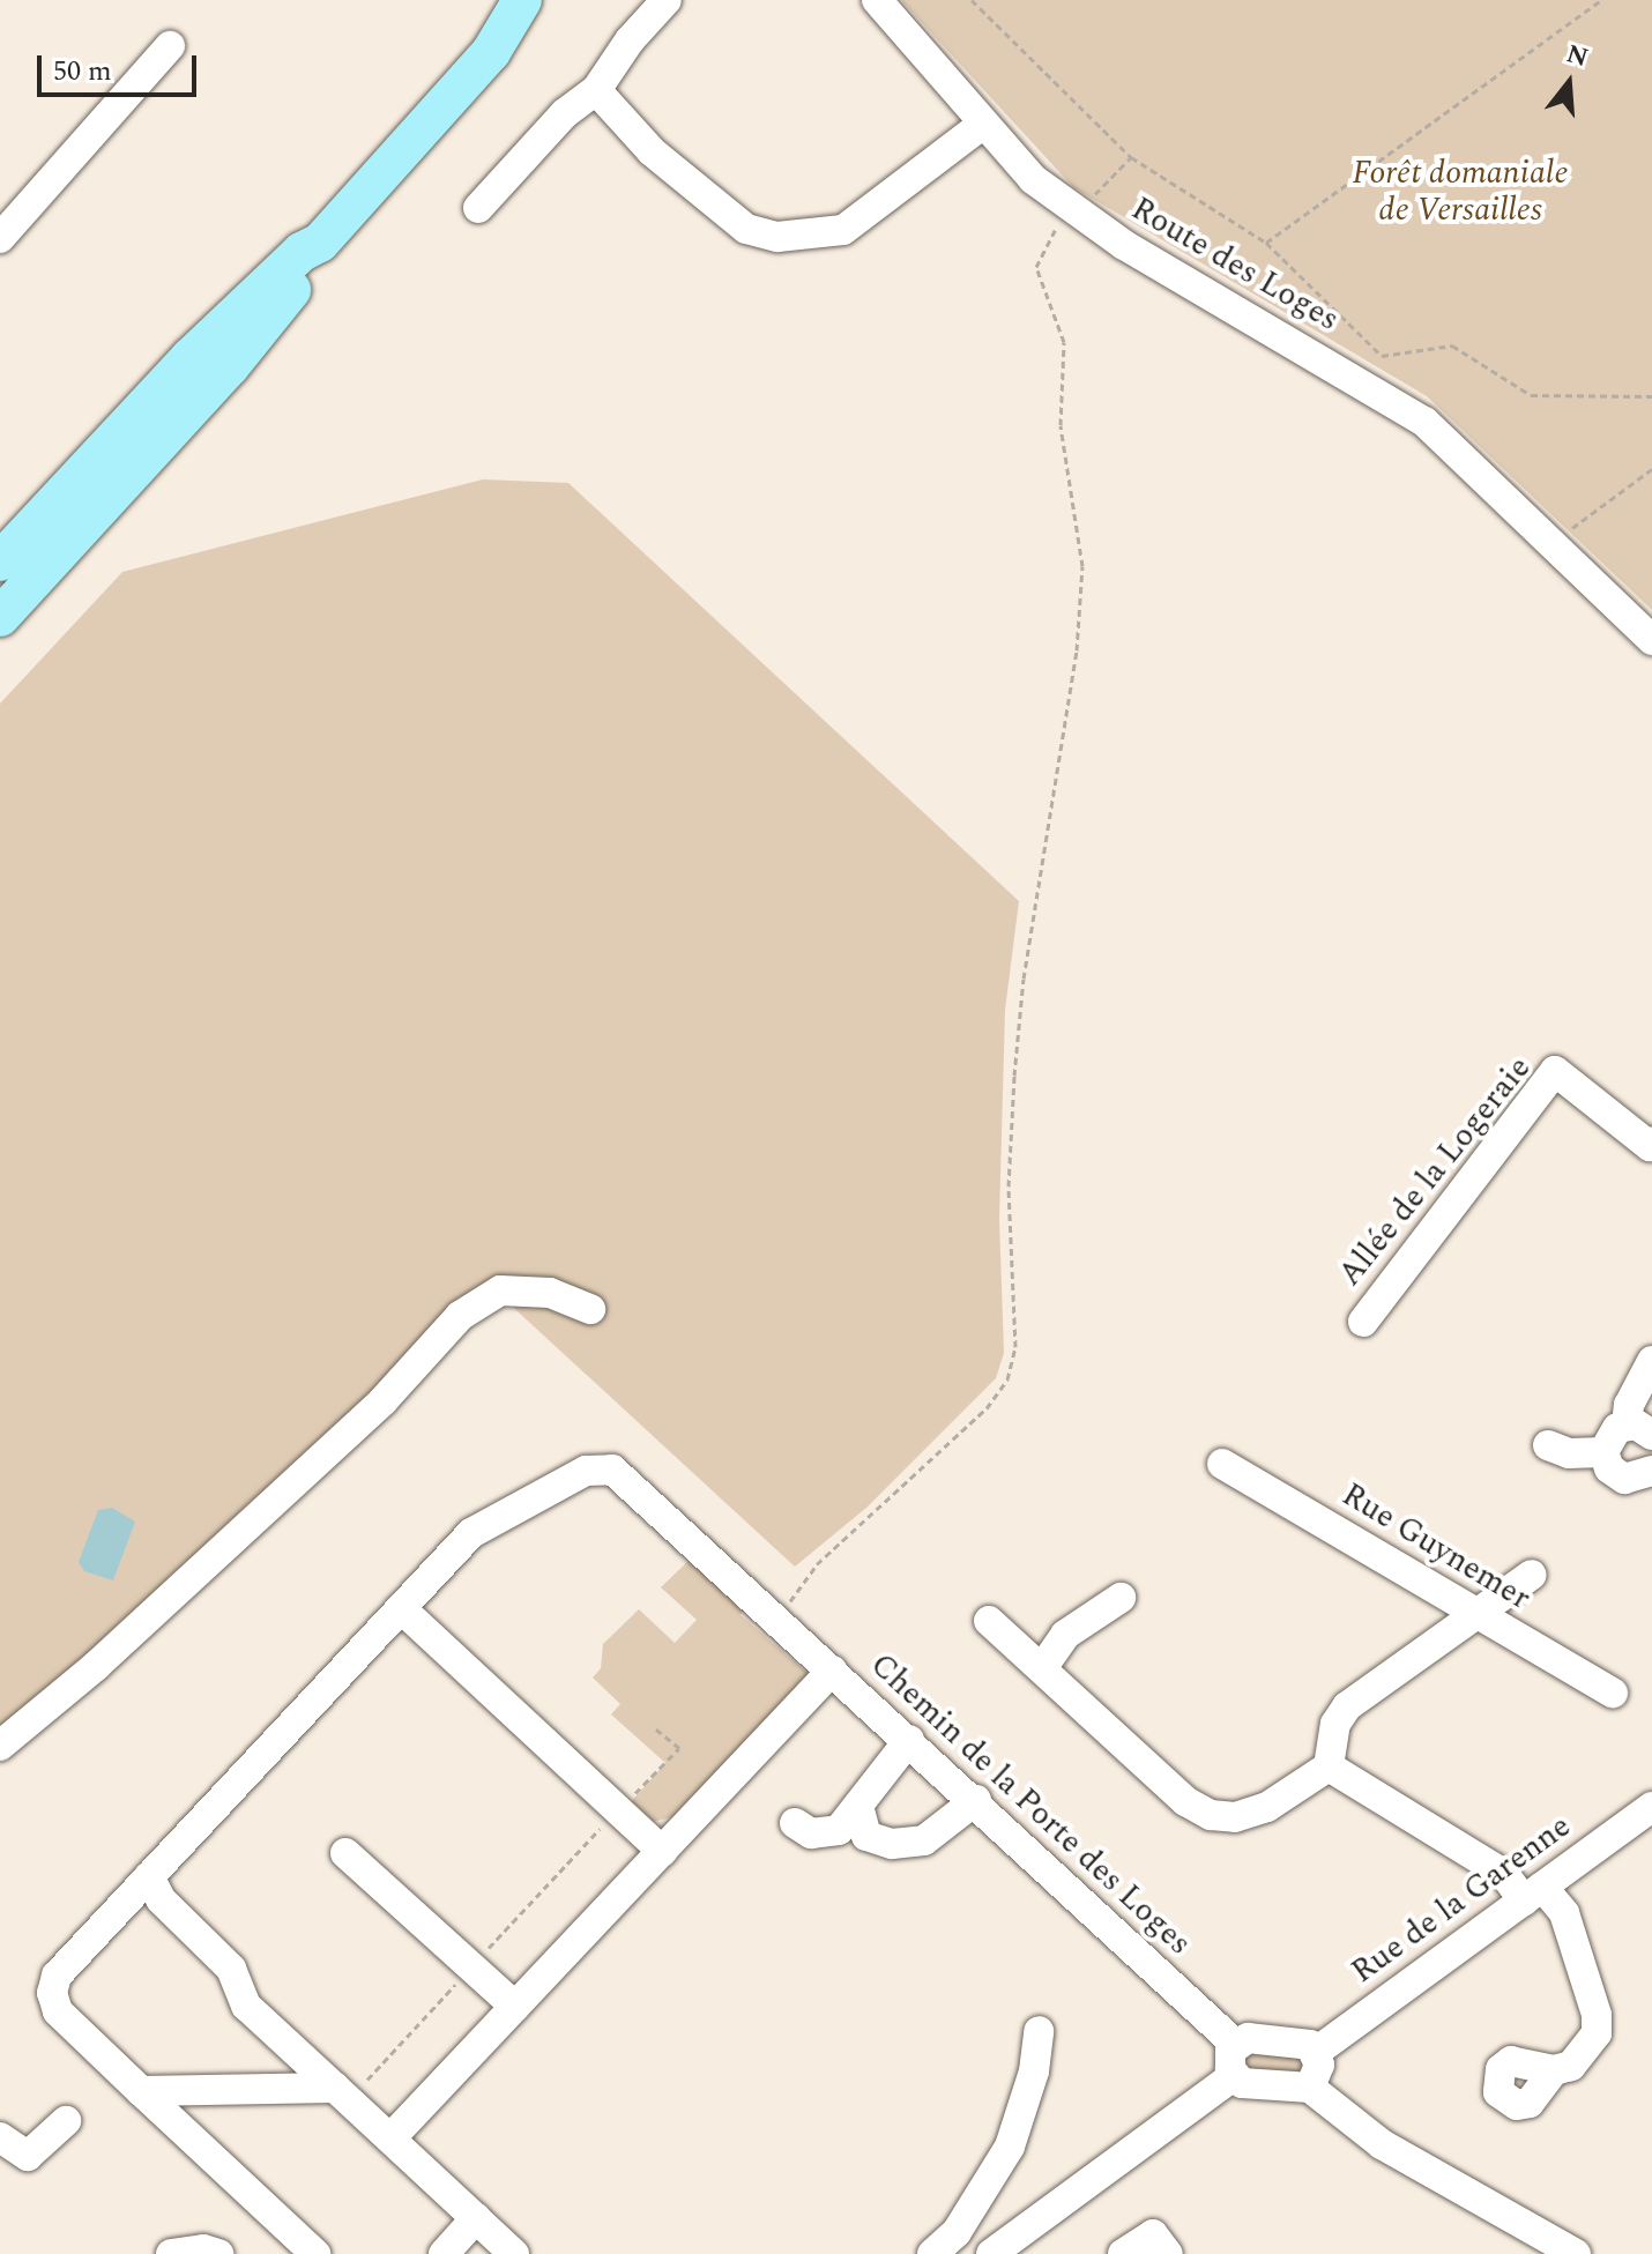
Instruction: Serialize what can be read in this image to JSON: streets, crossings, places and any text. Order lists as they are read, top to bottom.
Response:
{
  "streets": {
    "street": [
      "Route des Loges",
      "Allée de la Logeraie",
      "Rue Guynemer",
      "Chemin de la Porte des Loges",
      "Rue de la Garenne"
    ]
  },
  "parks": ["Forêt domaniale de Versailles"],
  "scale_bar": "50 m",
  "north": "top"
}
